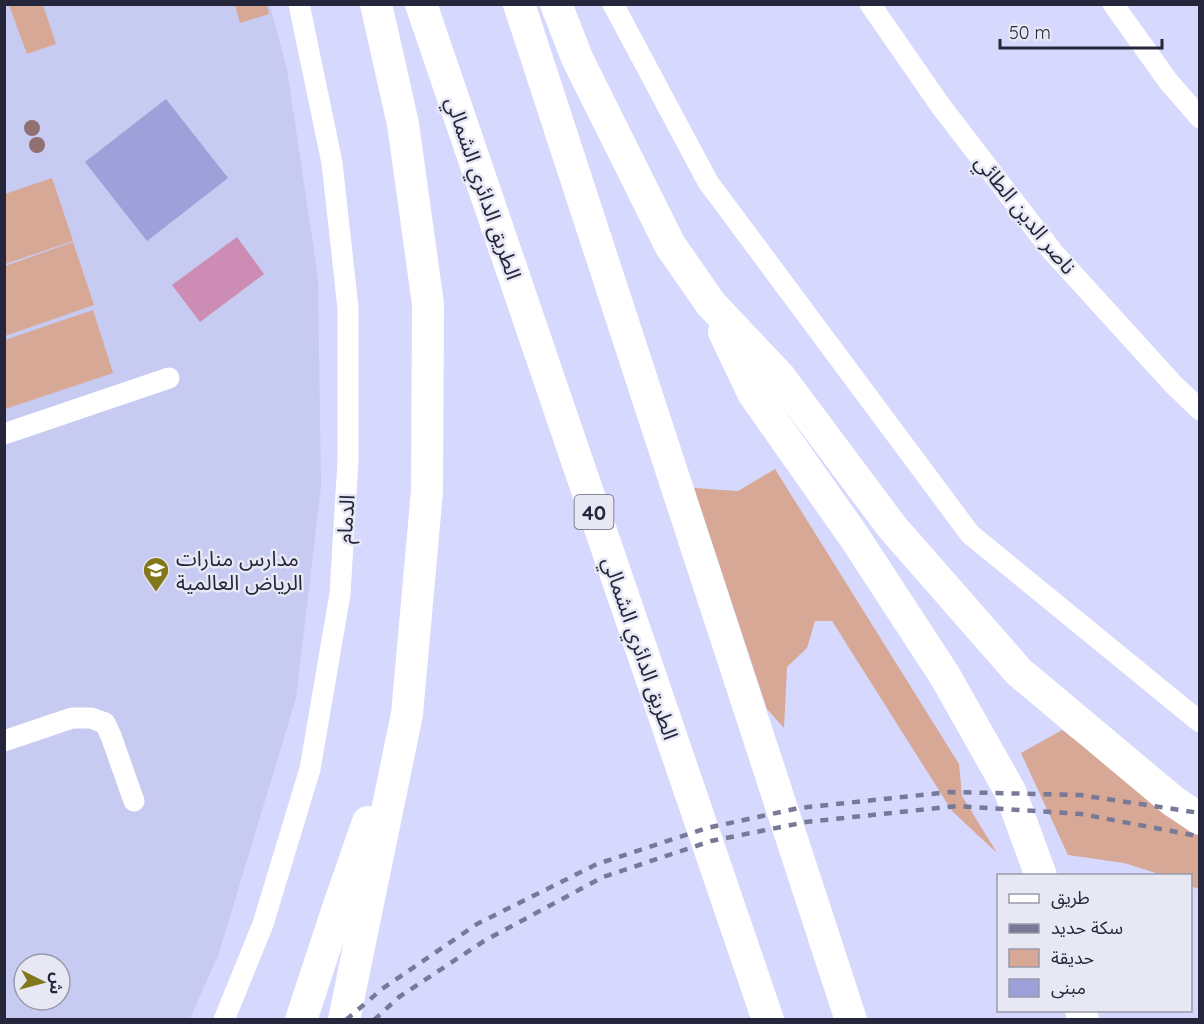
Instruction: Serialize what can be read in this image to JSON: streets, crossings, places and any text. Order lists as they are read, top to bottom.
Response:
{
  "streets": {
    "highway": ["الطريق الدائري الشمالي", "40"],
    "street": ["ناصر الدين الطائي", "الدمام"]
  },
  "places": {
    "school or university": ["مدارس منارات الرياض العالمية"]
  },
  "legend": [
    "طريق",
    "سكة حديد",
    "حديقة",
    "مبنى"
  ],
  "scale_bar": "50 m",
  "north": "right"
}
